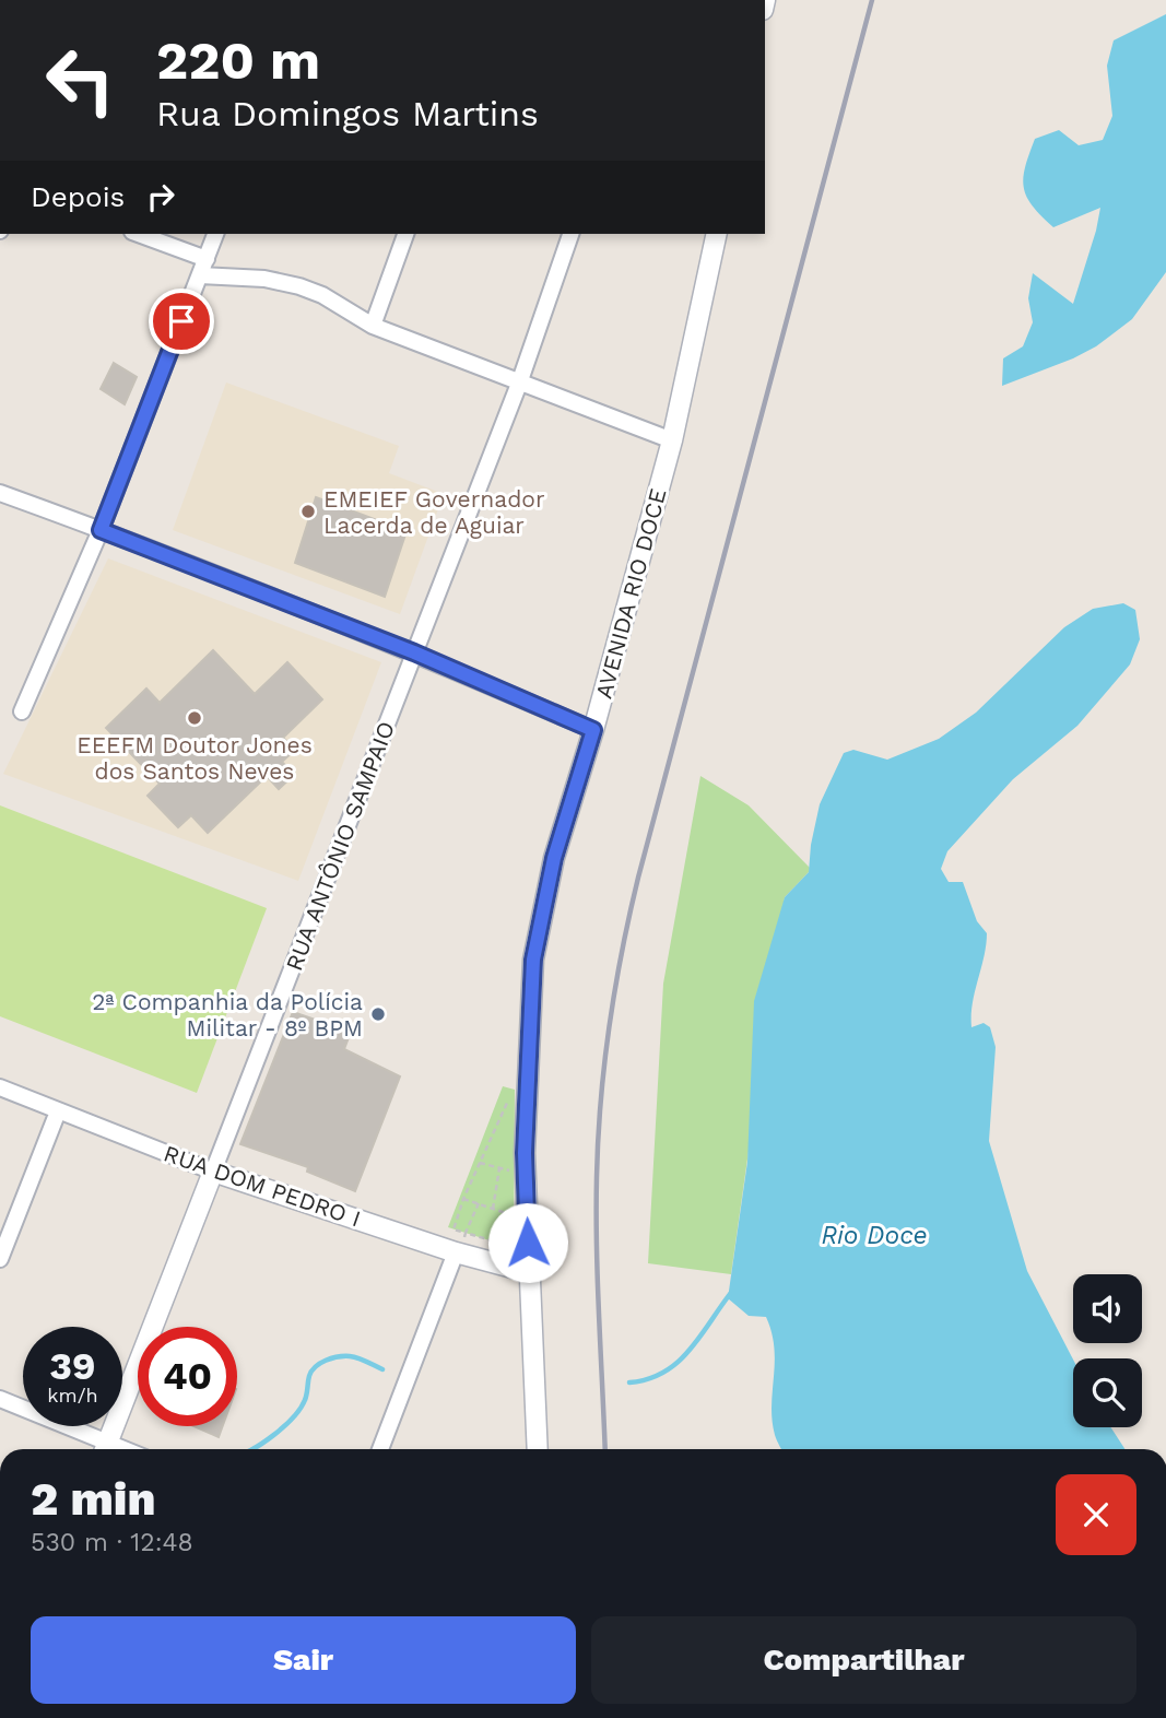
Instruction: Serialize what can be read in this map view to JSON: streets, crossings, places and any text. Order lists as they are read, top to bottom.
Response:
{
  "streets": {
    "street": ["AVENIDA RIO DOCE", "RUA ANTÔNIO SAMPAIO", "RUA DOM PEDRO I"]
  },
  "crossings": [
    ["AVENIDA RIO DOCE", "RUA DOM PEDRO I"],
    ["RUA ANTÔNIO SAMPAIO", "RUA DOM PEDRO I"]
  ],
  "water": ["Rio Doce"],
  "places": ["EMEIEF Governador Lacerda de Aguiar", "EEEFM Doutor Jones dos Santos Neves", "2ª Companhia da Polícia Militar - 8º BPM"],
  "page": {
    "turn": ["220 m", "Rua Domingos Martins"],
    "then": "Depois",
    "speed": "39 km/h",
    "limit": "40",
    "heading": ["2 min", "530 m · 12:48"],
    "buttons": ["Sair", "Compartilhar"]
  }
}
